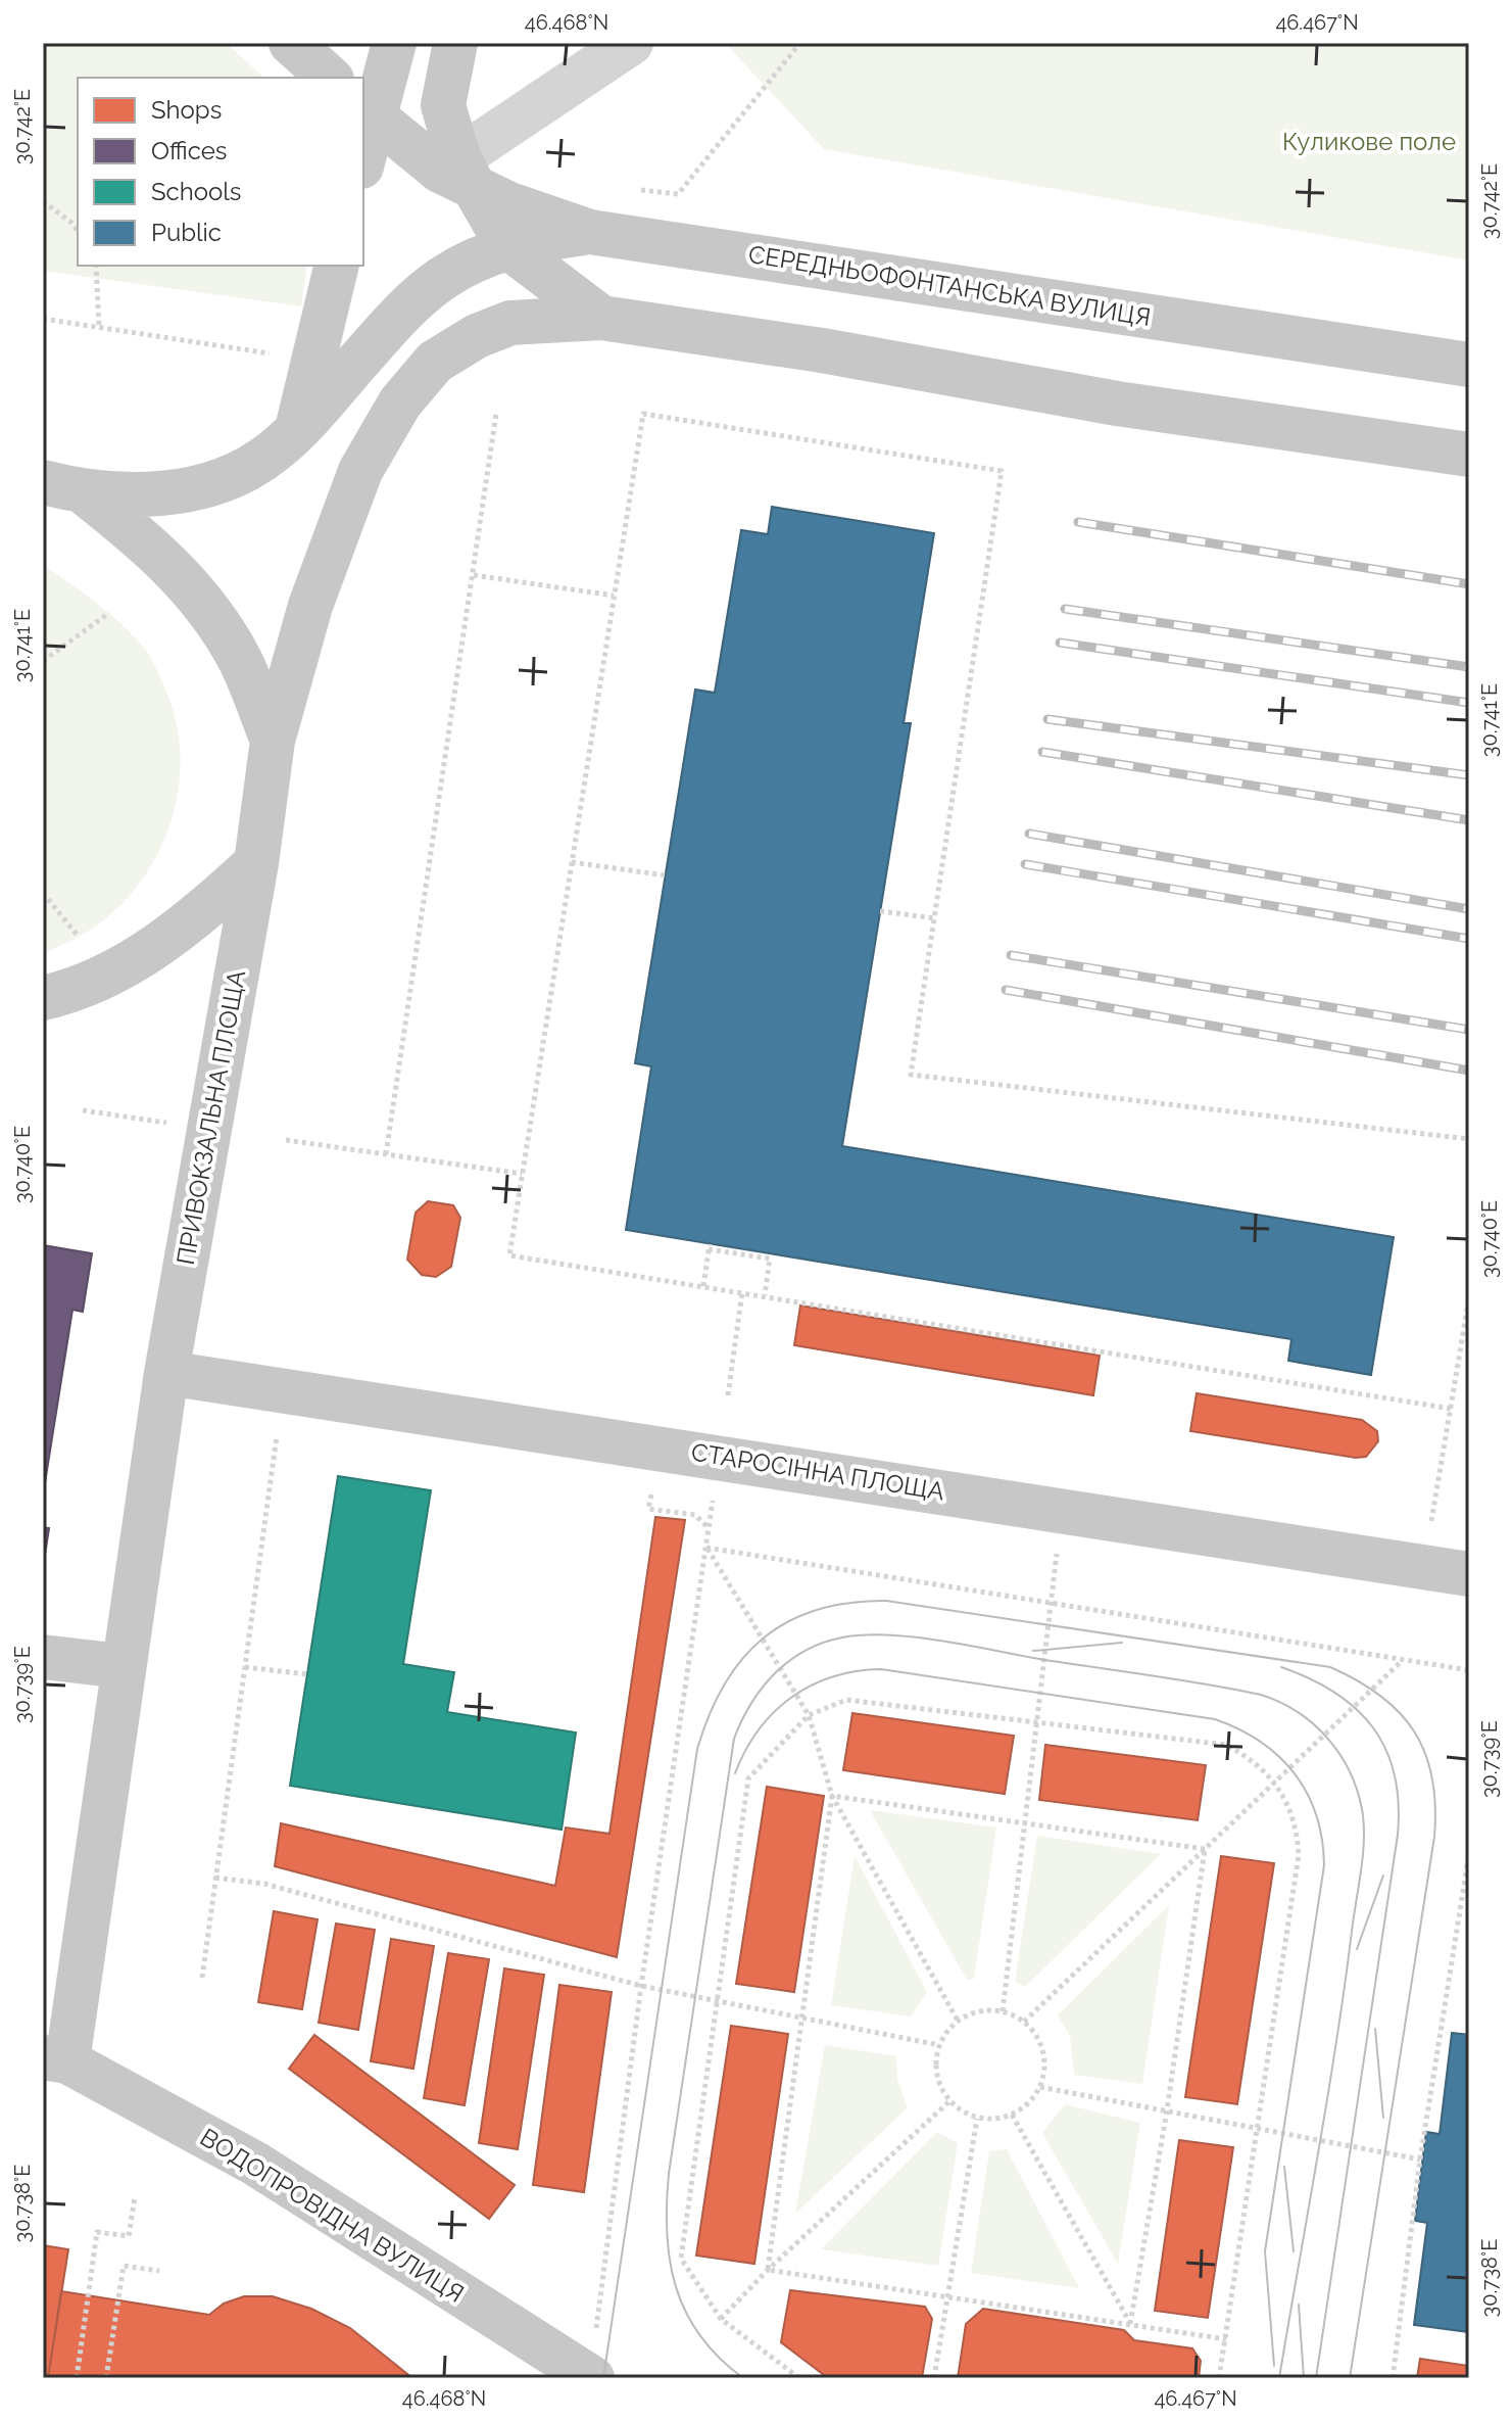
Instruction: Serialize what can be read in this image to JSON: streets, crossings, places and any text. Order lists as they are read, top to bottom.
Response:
{
  "streets": {
    "main road": [
      "СЕРЕДНЬОФОНТАНСЬКА ВУЛИЦЯ",
      "ПРИВОКЗАЛЬНА ПЛОЩА",
      "СТАРОСІННА ПЛОЩА",
      "ВОДОПРОВІДНА ВУЛИЦЯ"
    ]
  },
  "crossings": [
    ["СЕРЕДНЬОФОНТАНСЬКА ВУЛИЦЯ", "ПРИВОКЗАЛЬНА ПЛОЩА"],
    ["ПРИВОКЗАЛЬНА ПЛОЩА", "СТАРОСІННА ПЛОЩА"],
    ["ПРИВОКЗАЛЬНА ПЛОЩА", "ВОДОПРОВІДНА ВУЛИЦЯ"]
  ],
  "parks": ["Куликове поле"],
  "legend": [
    "Shops",
    "Offices",
    "Schools",
    "Public"
  ],
  "coordinates": [
    "46.468°N",
    "46.467°N",
    "30.742°E",
    "30.741°E",
    "30.740°E",
    "30.739°E",
    "30.738°E"
  ]
}
